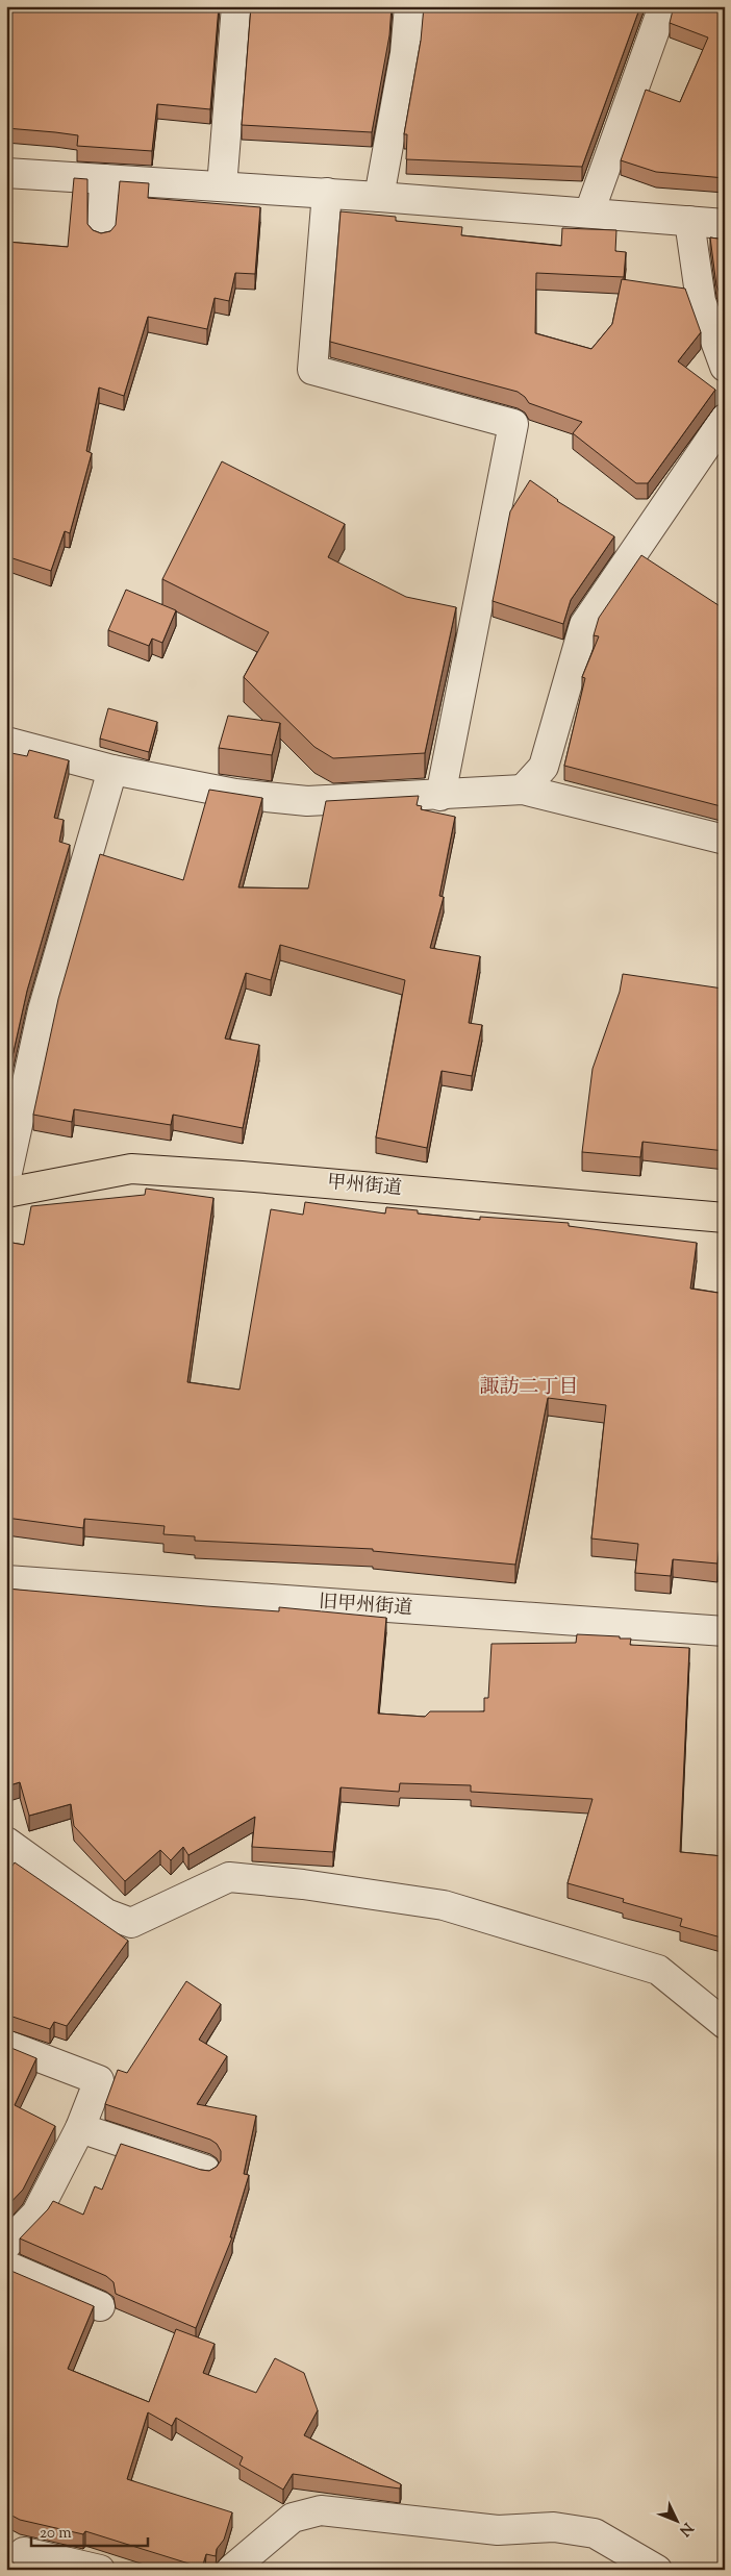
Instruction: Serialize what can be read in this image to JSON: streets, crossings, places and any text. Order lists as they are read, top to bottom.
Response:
{
  "streets": {
    "highway": ["甲州街道"],
    "street": ["旧甲州街道"]
  },
  "districts": ["諏訪二丁目"],
  "scale_bar": "20 m",
  "north": "bottom right"
}
